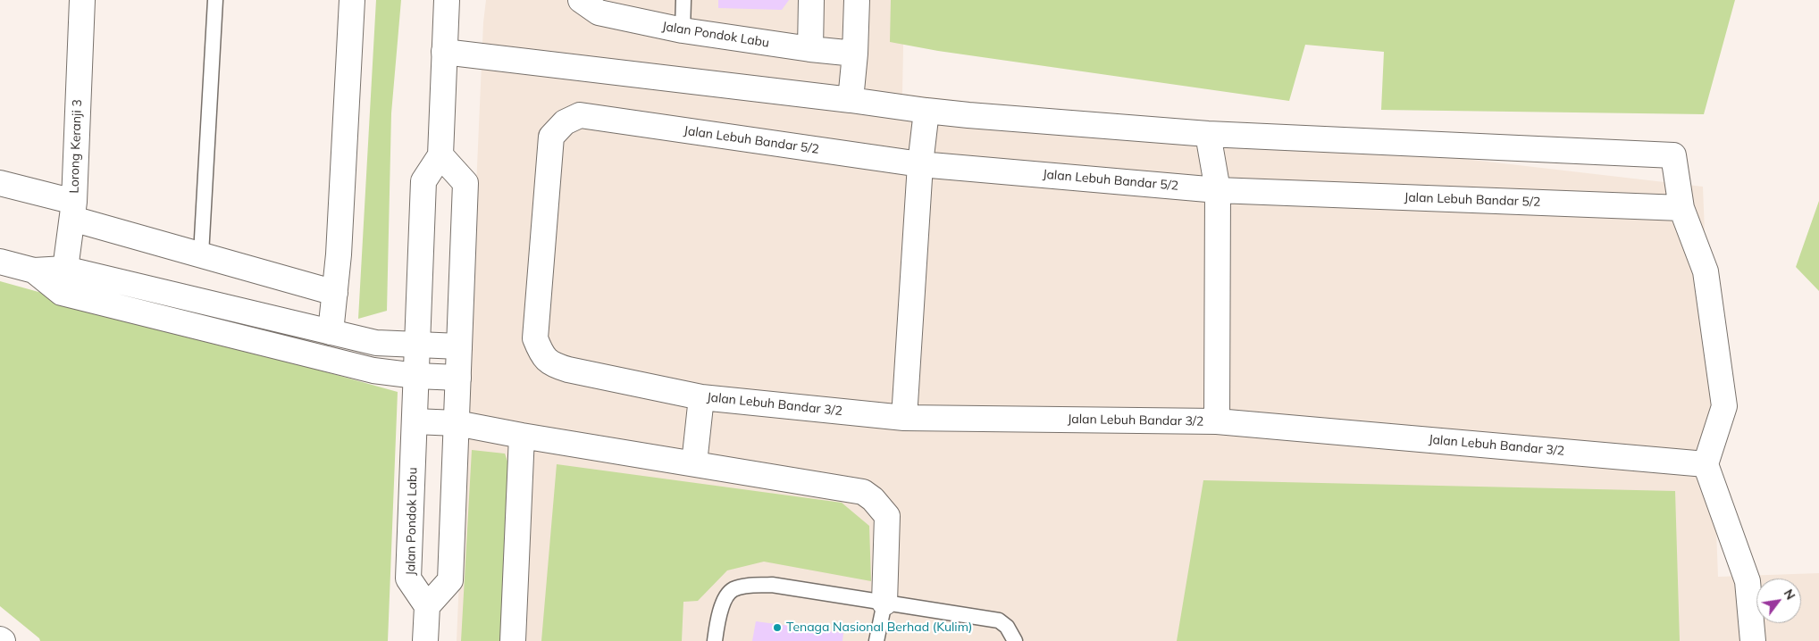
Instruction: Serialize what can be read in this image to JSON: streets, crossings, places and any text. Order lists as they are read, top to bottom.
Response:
{
  "streets": {
    "street": [
      "Jalan Pondok Labu",
      "Jalan Lebuh Bandar 5/2",
      "Lorong Keranji 3",
      "Jalan Lebuh Bandar 3/2"
    ]
  },
  "crossings": [
    ["Jalan Lebuh Bandar 5/2", "Jalan Lebuh Bandar 3/2"]
  ],
  "places": ["Tenaga Nasional Berhad (Kulim)"],
  "north": "top right"
}
